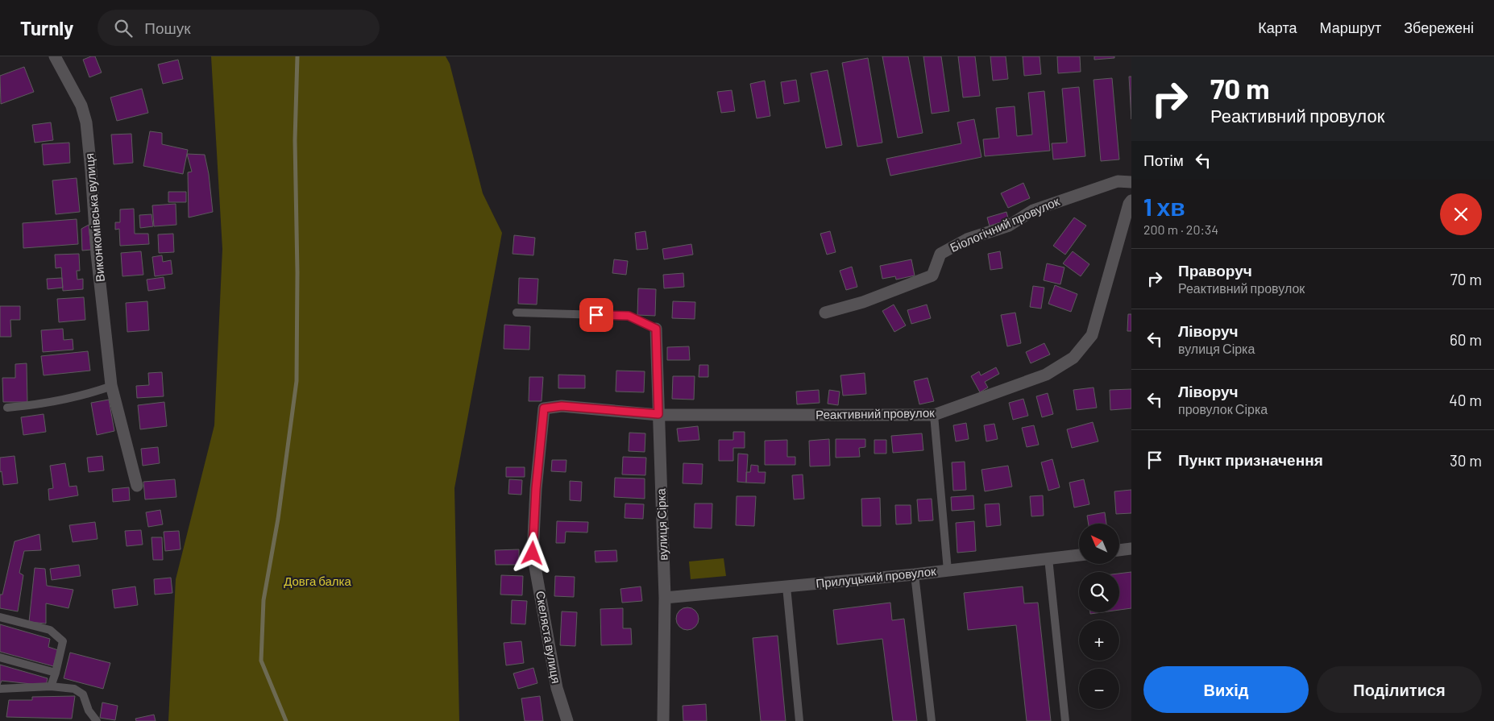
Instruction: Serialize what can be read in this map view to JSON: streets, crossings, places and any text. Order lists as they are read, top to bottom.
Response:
{
  "streets": {
    "street": [
      "Виконкомівська вулиця",
      "Біологічний провулок",
      "Реактивний провулок",
      "вулиця Сірка",
      "Прилуцький провулок",
      "Скеляста вулиця"
    ]
  },
  "crossings": [
    ["Реактивний провулок", "вулиця Сірка"],
    ["Реактивний провулок", "Скеляста вулиця"],
    ["вулиця Сірка", "Прилуцький провулок"]
  ],
  "parks": ["Довга балка"],
  "north": "top left",
  "page": {
    "header": "Turnly",
    "search": "Пошук",
    "nav": ["Карта", "Маршрут", "Збережені"],
    "turn": ["70 m", "Реактивний провулок"],
    "then": "Потім",
    "heading": ["1 хв", "200 m · 20:34"],
    "list": [
      {
        "name": "Праворуч",
        "note": "Реактивний провулок",
        "value": "70 m"
      },
      {
        "name": "Ліворуч",
        "note": "вулиця Сірка",
        "value": "60 m"
      },
      {
        "name": "Ліворуч",
        "note": "провулок Сірка",
        "value": "40 m"
      },
      {
        "name": "Пункт призначення",
        "value": "30 m"
      }
    ],
    "map_buttons": ["+", "−"],
    "buttons": ["Вихід", "Поділитися"]
  }
}
